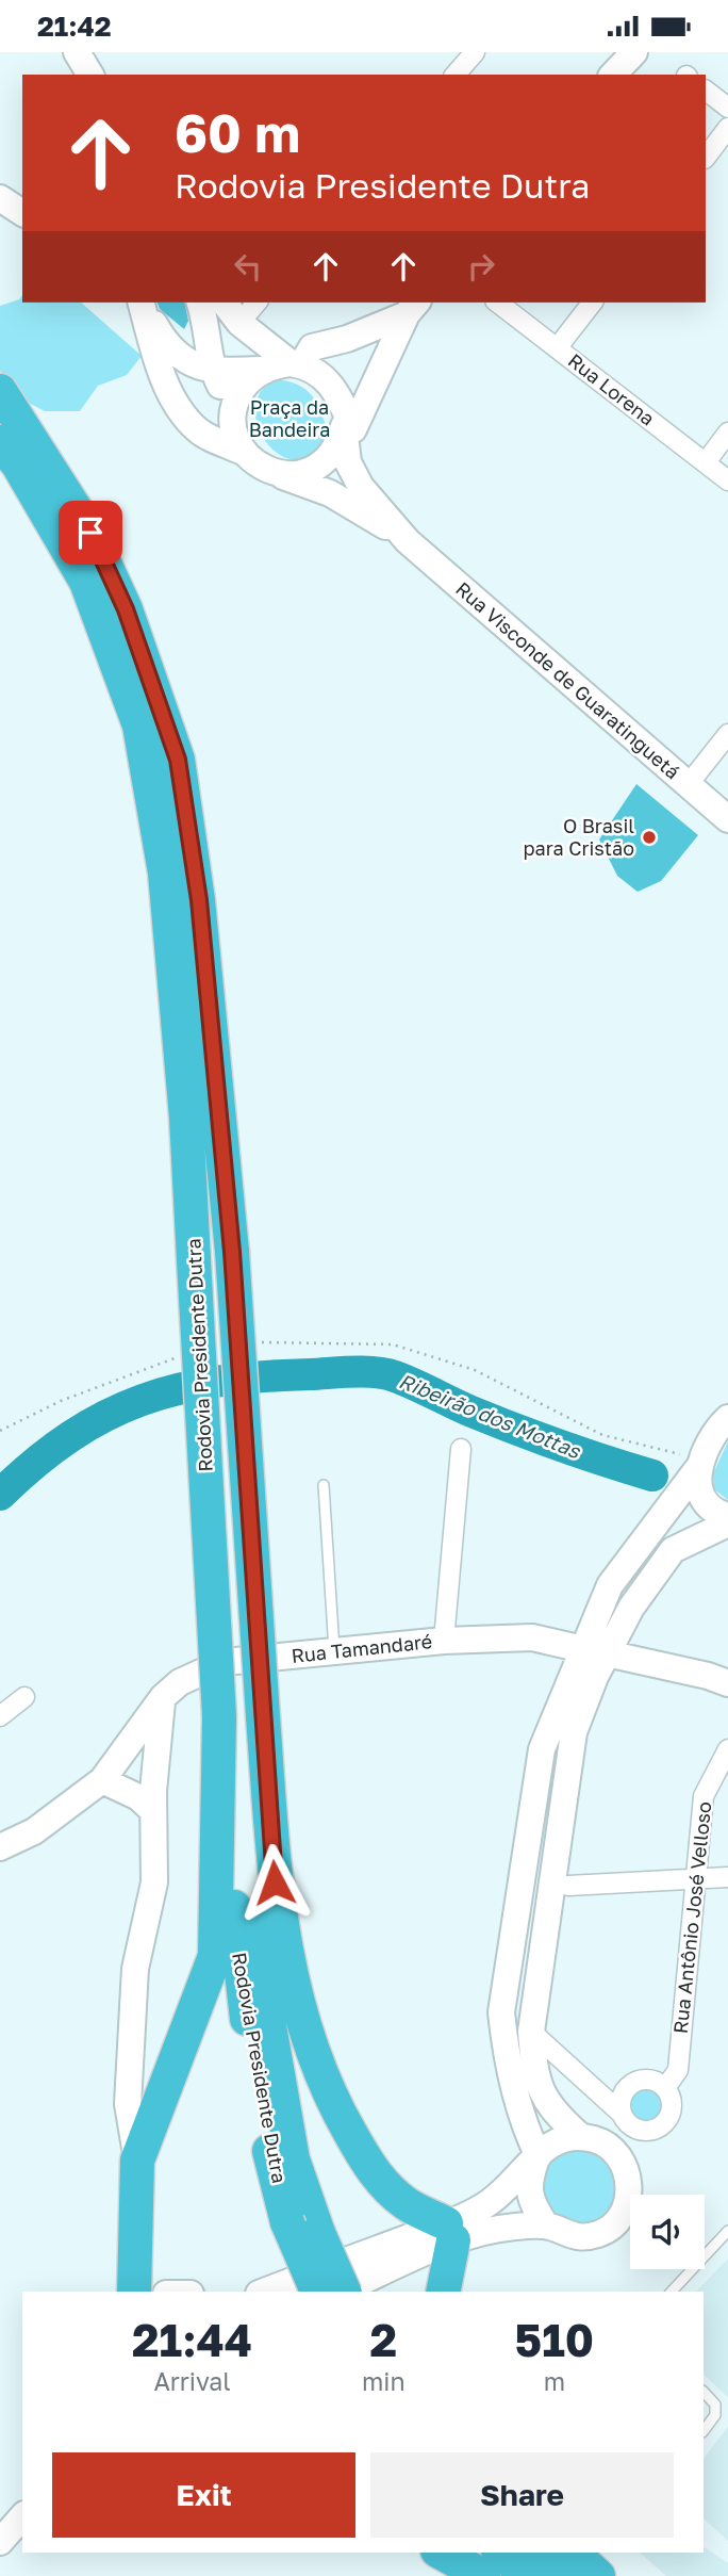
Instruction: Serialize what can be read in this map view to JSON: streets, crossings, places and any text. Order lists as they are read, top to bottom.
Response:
{
  "streets": {
    "highway": ["Rodovia Presidente Dutra"],
    "main road": ["Rua Visconde de Guaratinguetá", "Rua Tamandaré"],
    "street": ["Rua Lorena", "Rua Antônio José Velloso"]
  },
  "water": ["Ribeirão dos Mottas"],
  "parks": ["Praça da Bandeira"],
  "places": ["O Brasil para Cristão"],
  "page": {
    "status": "21:42",
    "turn": ["60 m", "Rodovia Presidente Dutra"],
    "eta": [
      "21:44",
      "Arrival",
      "2",
      "min",
      "510",
      "m"
    ],
    "buttons": ["Exit", "Share"]
  }
}
